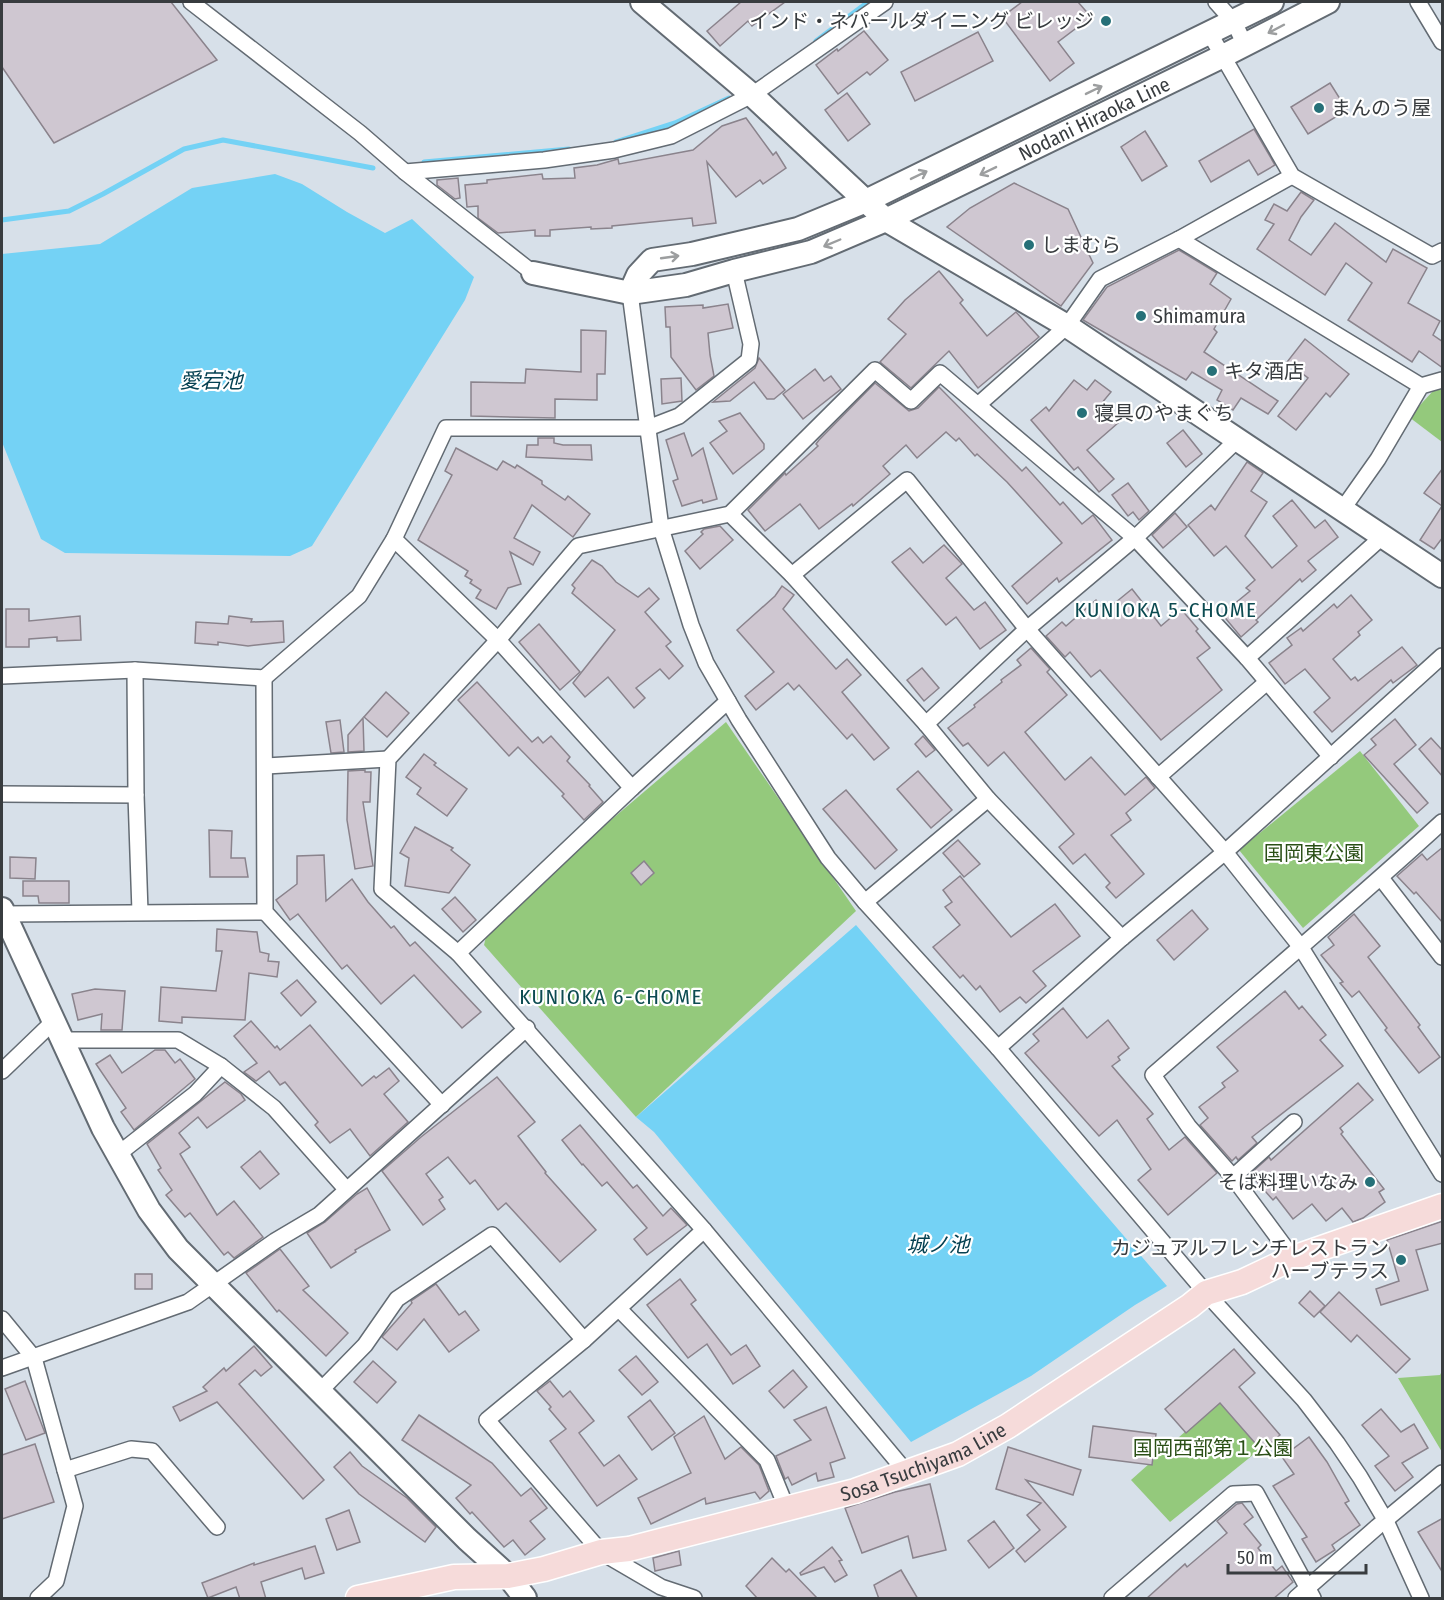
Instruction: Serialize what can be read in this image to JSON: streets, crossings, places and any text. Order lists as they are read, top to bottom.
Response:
{
  "streets": {
    "main road": ["Sosa Tsuchiyama Line"],
    "street": ["Nodani Hiraoka Line"]
  },
  "districts": ["KUNIOKA 5-CHOME", "KUNIOKA 6-CHOME"],
  "water": ["愛宕池", "城ノ池"],
  "parks": ["国岡東公園", "国岡西部第１公園"],
  "places": [
    "インド・ネパールダイニング ビレッジ",
    "まんのう屋",
    "しまむら",
    "Shimamura",
    "キタ酒店",
    "寝具のやまぐち",
    "そば料理いなみ",
    "カジュアルフレンチレストラン ハーブテラス"
  ],
  "scale_bar": "50 m"
}
